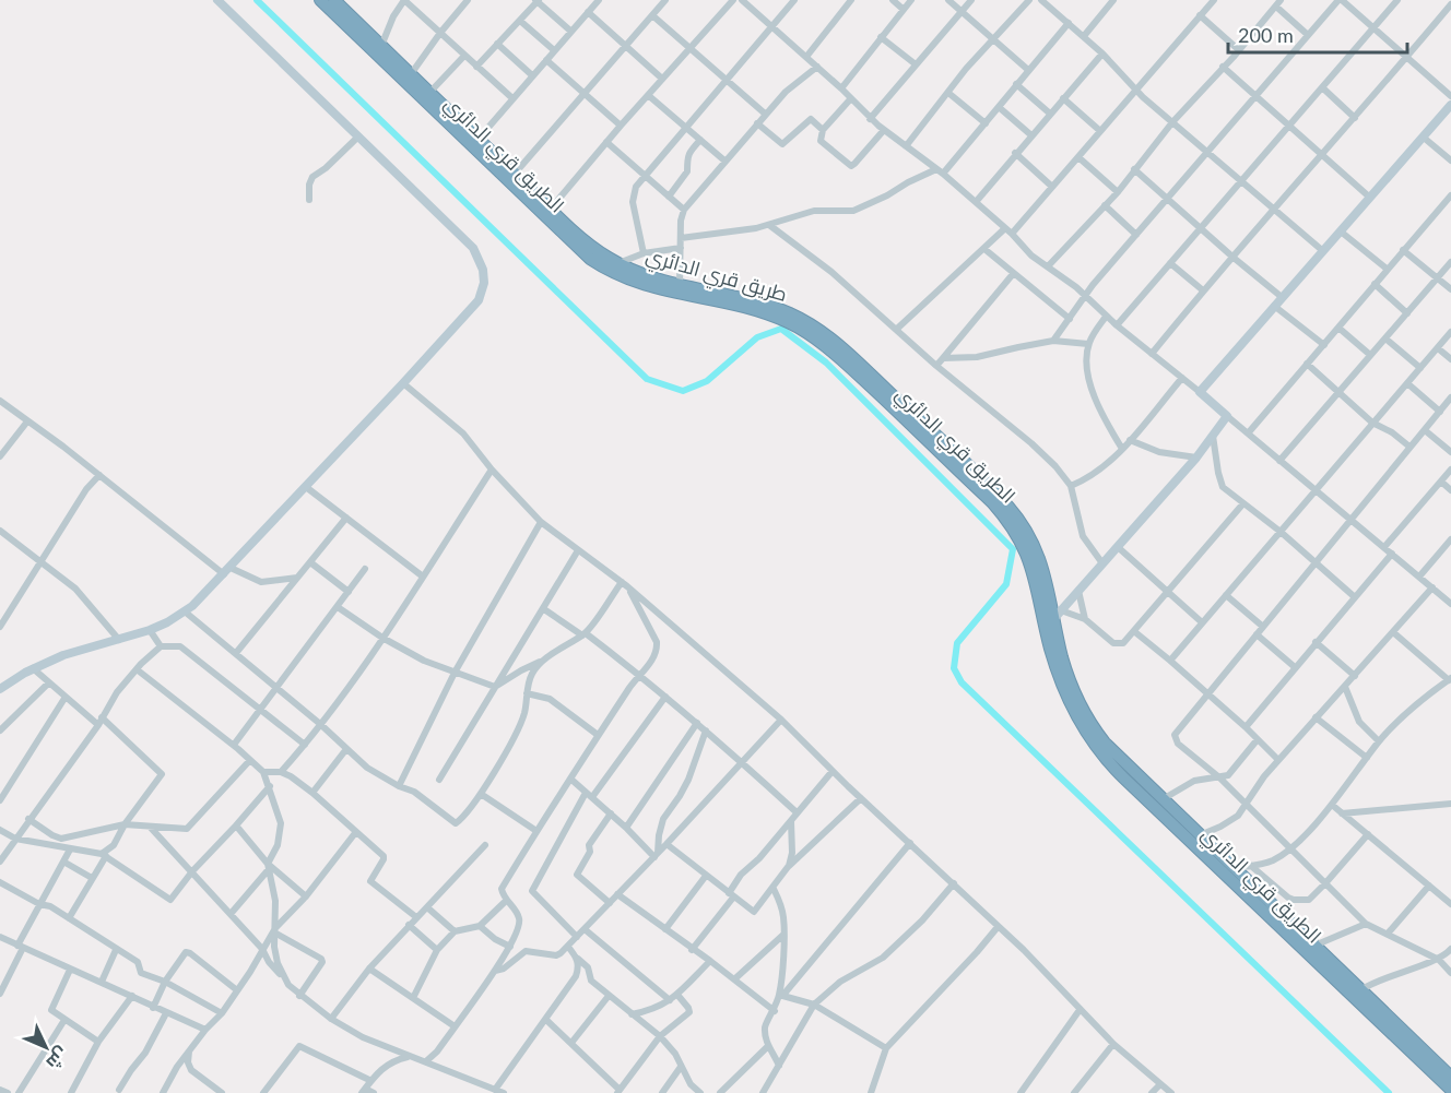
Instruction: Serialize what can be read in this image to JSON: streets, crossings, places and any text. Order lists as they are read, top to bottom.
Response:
{
  "streets": {
    "highway": ["الطريق قري الدائري", "طريق قري الدائري"]
  },
  "scale_bar": "200 m",
  "north": "bottom right"
}
